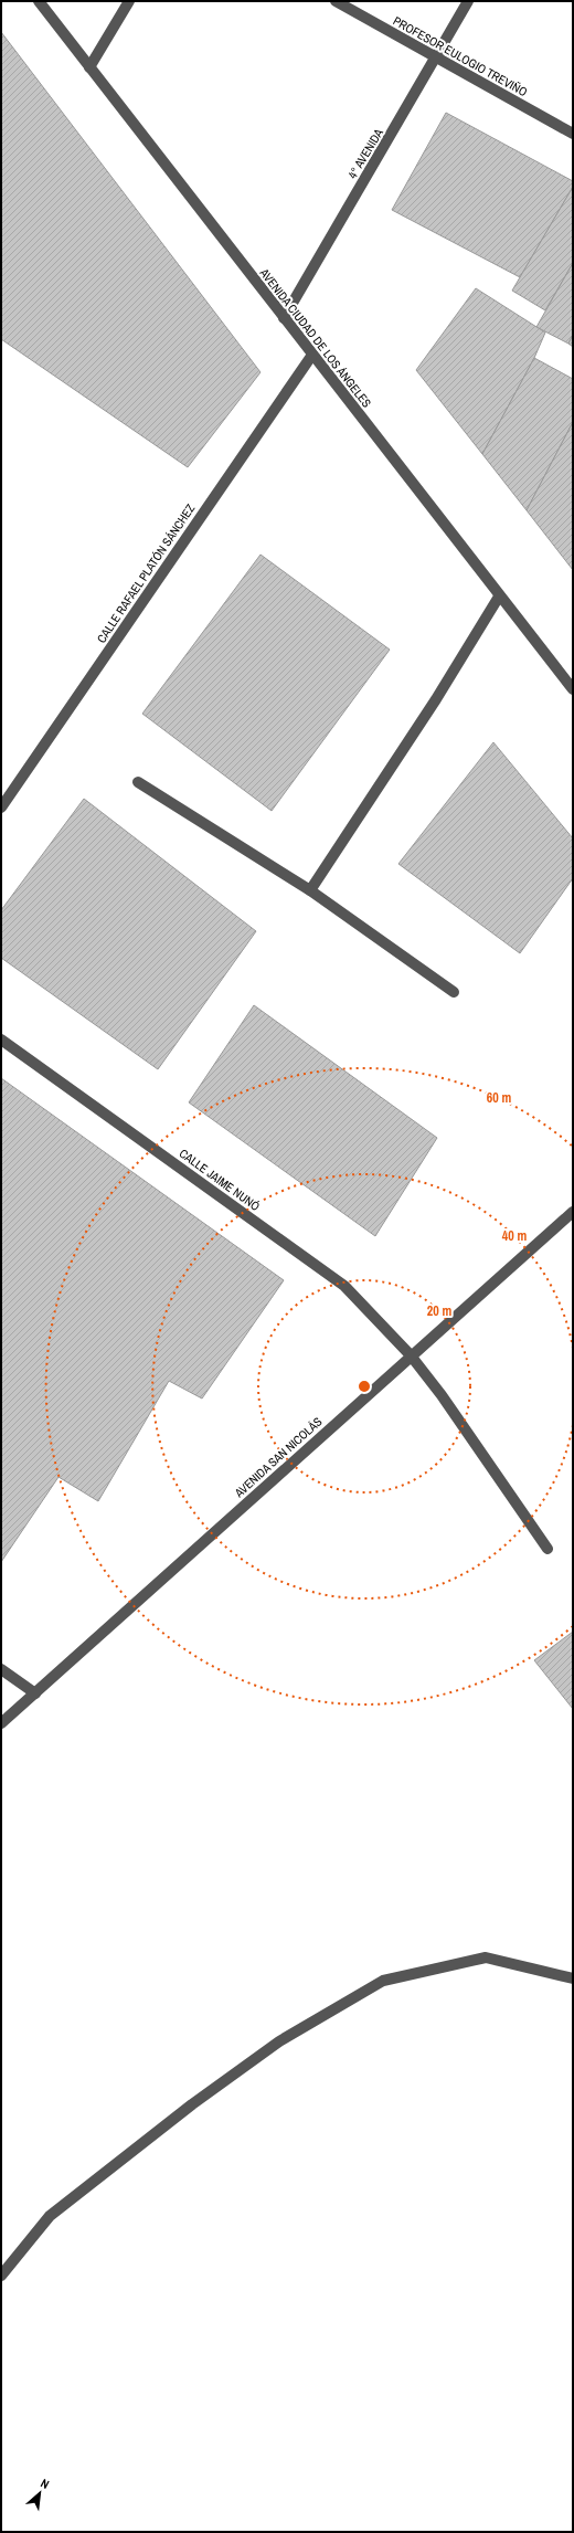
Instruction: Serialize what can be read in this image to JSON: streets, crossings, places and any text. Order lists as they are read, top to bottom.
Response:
{
  "streets": {
    "street": [
      "PROFESOR EULOGIO TREVIÑO",
      "4° AVENIDA",
      "AVENIDA CIUDAD DE LOS ÁNGELES",
      "CALLE RAFAEL PLATÓN SÁNCHEZ",
      "CALLE JAIME NUNÓ",
      "AVENIDA SAN NICOLÁS"
    ]
  },
  "crossings": [
    ["PROFESOR EULOGIO TREVIÑO", "4° AVENIDA"],
    ["4° AVENIDA", "AVENIDA CIUDAD DE LOS ÁNGELES"],
    ["AVENIDA CIUDAD DE LOS ÁNGELES", "CALLE RAFAEL PLATÓN SÁNCHEZ"],
    ["CALLE JAIME NUNÓ", "AVENIDA SAN NICOLÁS"]
  ],
  "north": "top right",
  "rings": ["60 m", "40 m", "20 m"]
}
